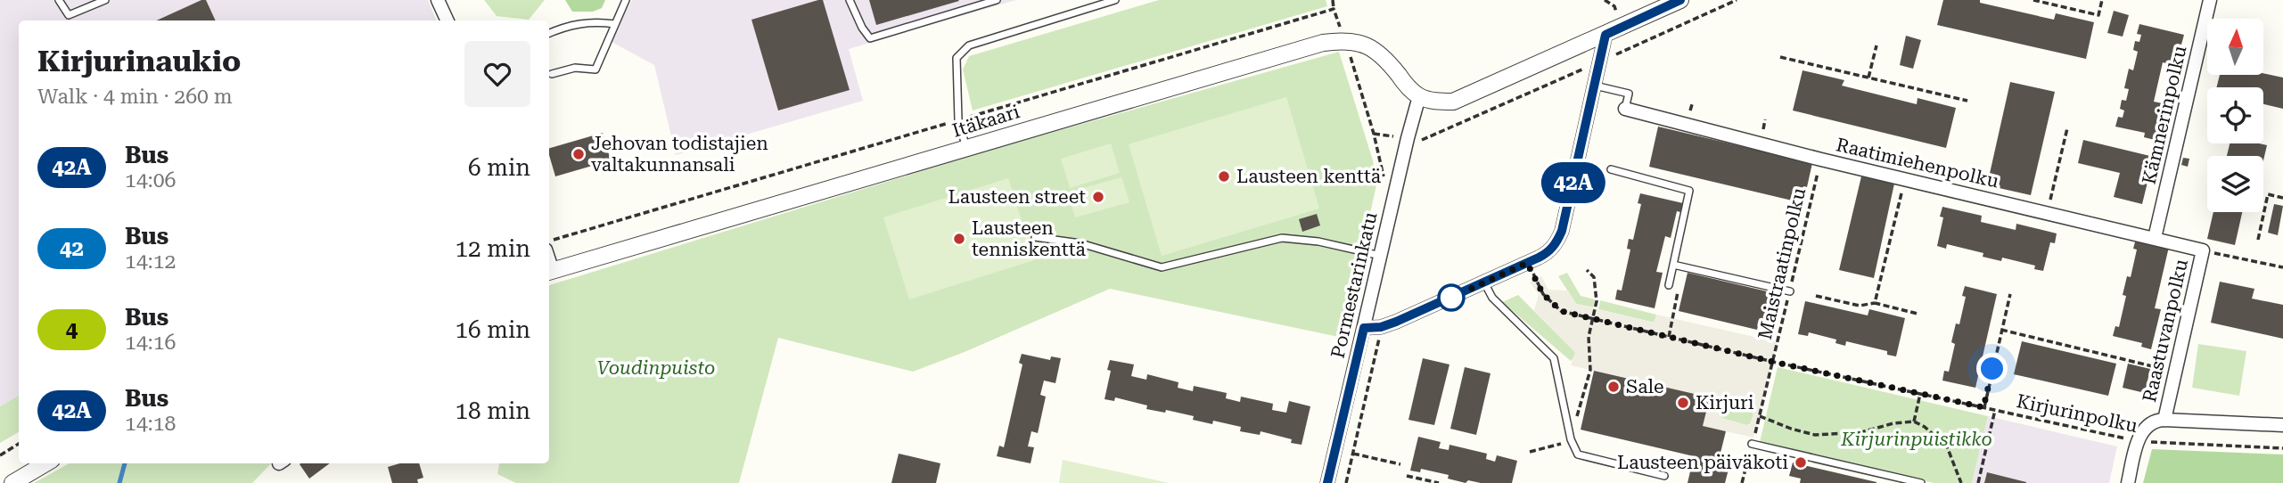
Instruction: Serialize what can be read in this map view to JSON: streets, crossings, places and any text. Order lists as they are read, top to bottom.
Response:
{
  "streets": {
    "street": [
      "Kämnerinpolku",
      "Itäkaari",
      "Raatimiehenpolku",
      "Pormestarinkatu",
      "Raastuvanpolku"
    ],
    "path": ["Maistraatinpolku", "Kirjurinpolku"]
  },
  "crossings": [
    ["Kämnerinpolku", "Raatimiehenpolku"],
    ["Itäkaari", "Pormestarinkatu"],
    ["Raatimiehenpolku", "Maistraatinpolku"],
    ["Raatimiehenpolku", "Raastuvanpolku"],
    ["Maistraatinpolku", "Kirjurinpolku"]
  ],
  "parks": ["Voudinpuisto", "Kirjurinpuistikko"],
  "places": [
    "Jehovan todistajien valtakunnansali",
    "Lausteen kenttä",
    "Lausteen street",
    "Lausteen tenniskenttä",
    "Sale",
    "Kirjuri",
    "Lausteen päiväkoti"
  ],
  "lines": ["bus line 42A"],
  "north": "top",
  "page": {
    "on_map": "42A",
    "heading": ["Kirjurinaukio", "Walk · 4 min · 260 m"],
    "list": [
      {
        "mark": "42A",
        "name": "Bus",
        "note": "14:06",
        "value": "6 min"
      },
      {
        "mark": "42",
        "name": "Bus",
        "note": "14:12",
        "value": "12 min"
      },
      {
        "mark": "4",
        "name": "Bus",
        "note": "14:16",
        "value": "16 min"
      },
      {
        "mark": "42A",
        "name": "Bus",
        "note": "14:18",
        "value": "18 min"
      }
    ]
  }
}
